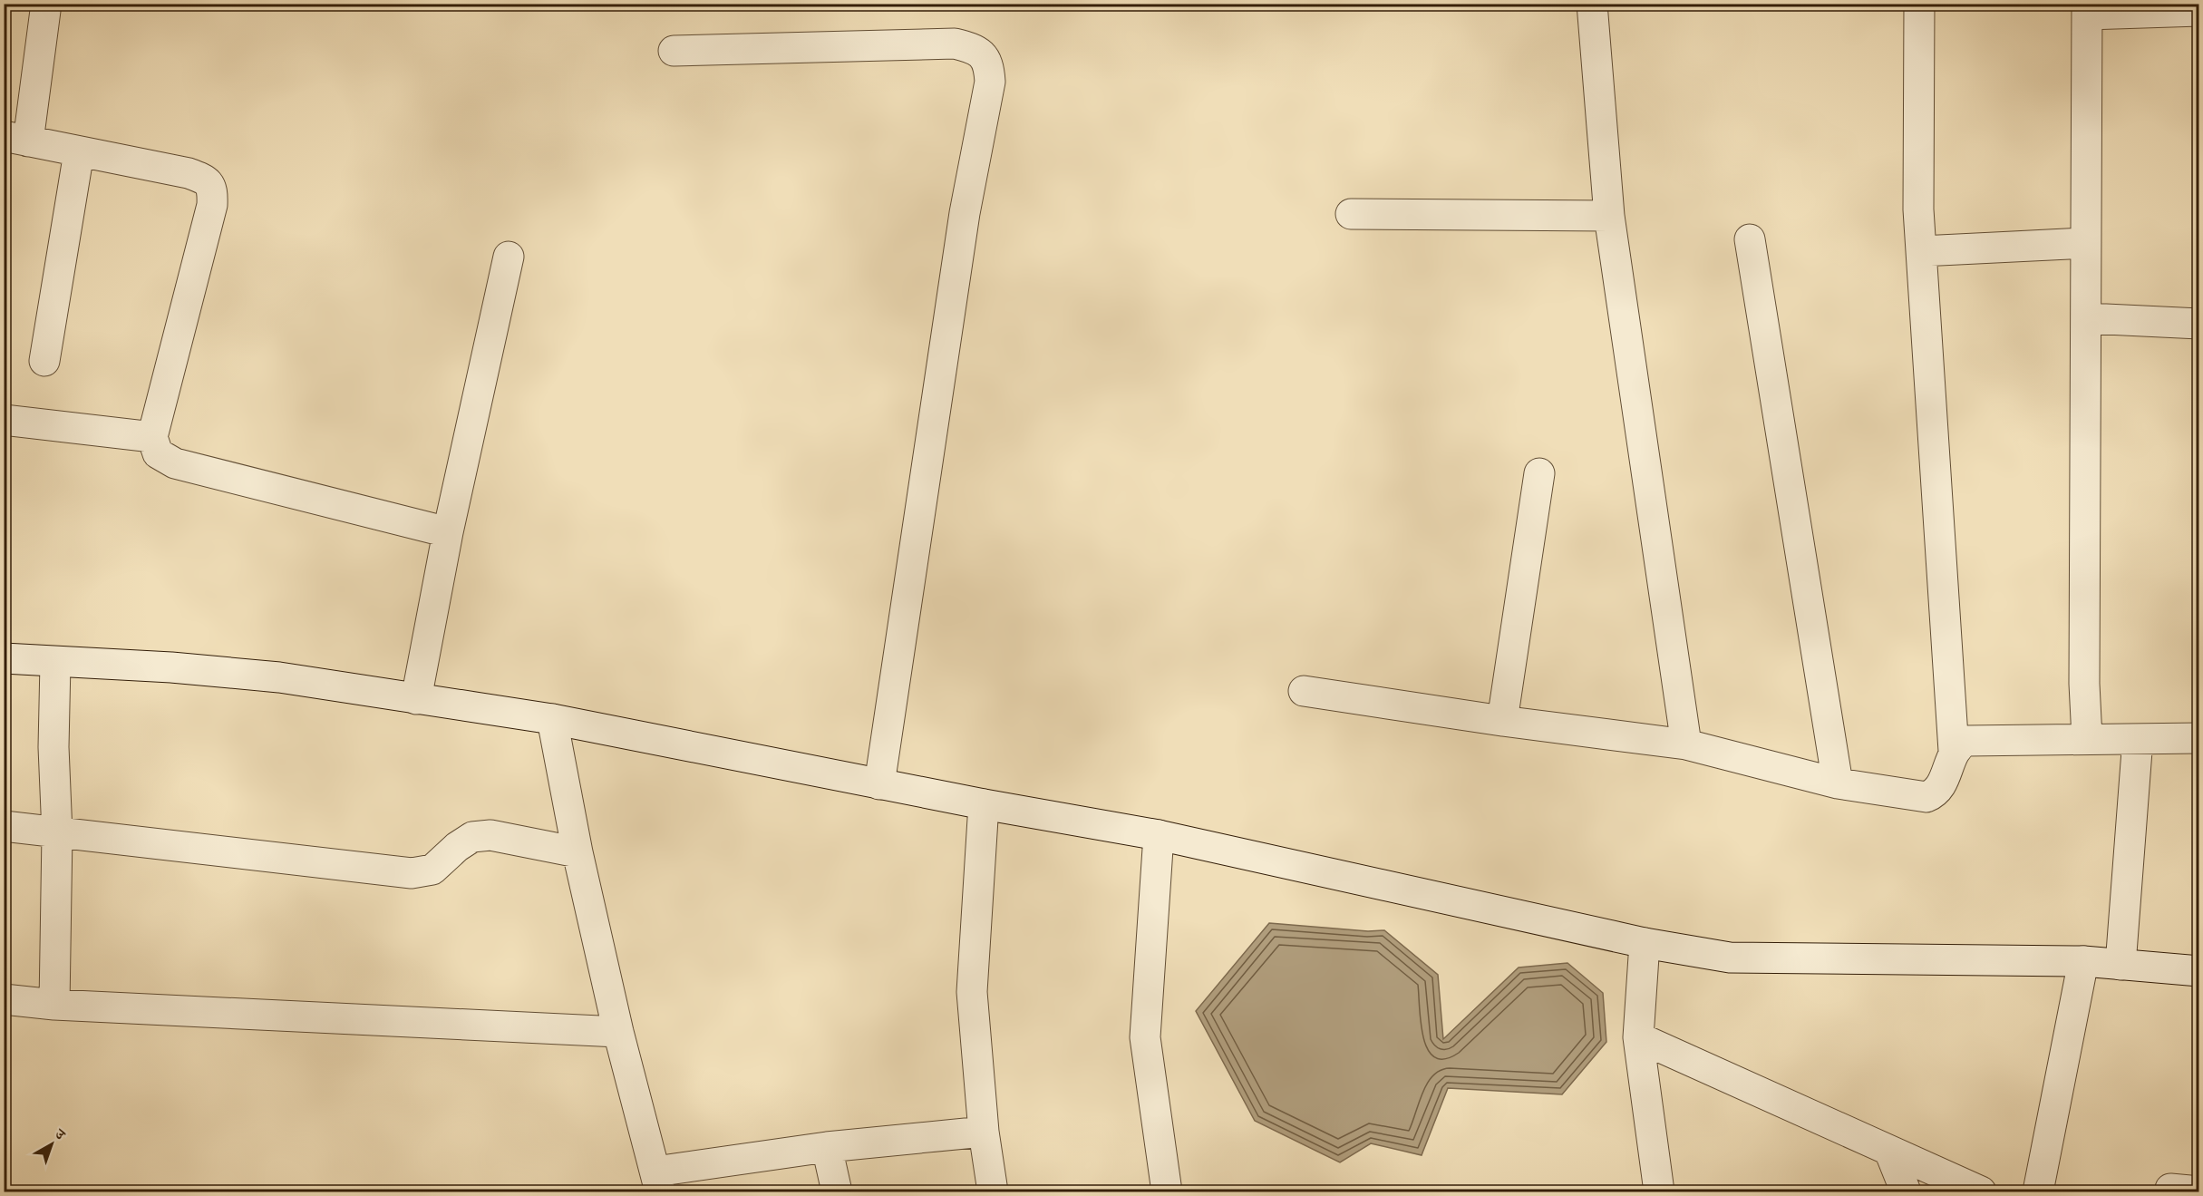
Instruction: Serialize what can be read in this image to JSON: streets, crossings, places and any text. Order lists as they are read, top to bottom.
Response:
{
  "north": "top right"
}
